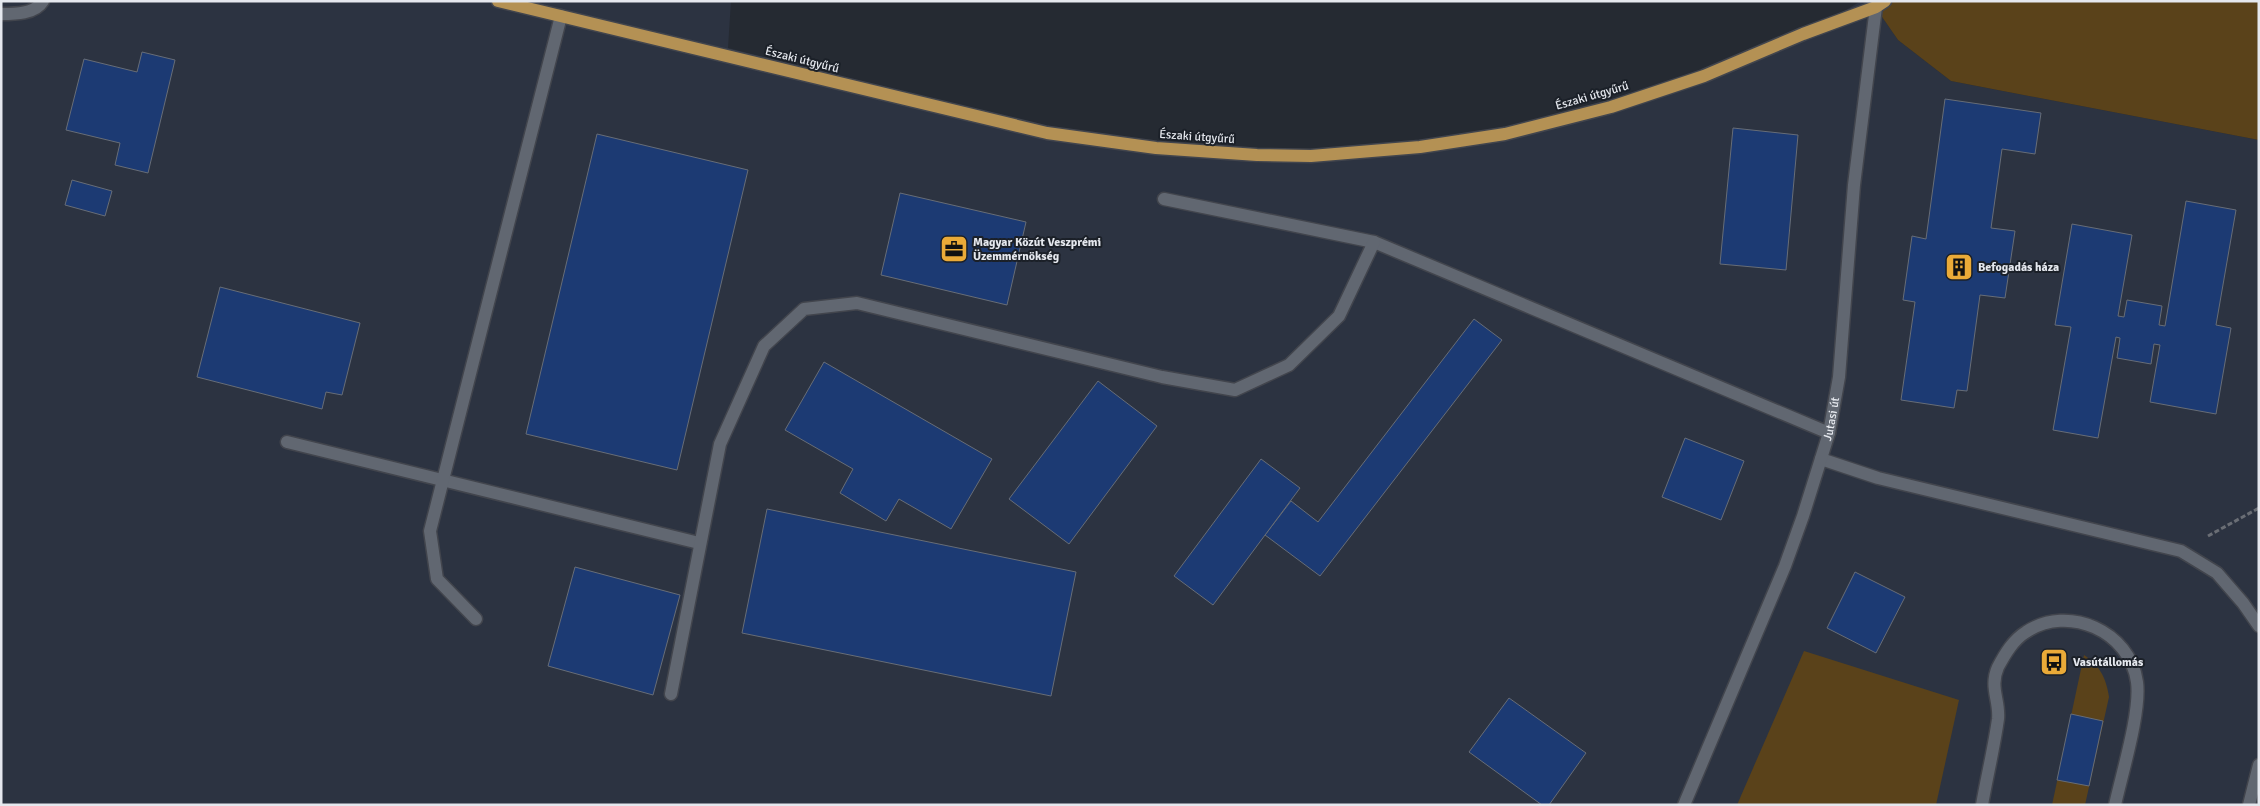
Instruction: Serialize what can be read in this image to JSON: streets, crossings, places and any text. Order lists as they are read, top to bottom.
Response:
{
  "streets": {
    "main road": ["Északi útgyűrű"],
    "street": ["Jutasi út"]
  },
  "crossings": [
    ["Északi útgyűrű", "Jutasi út"]
  ],
  "places": {
    "office": ["Magyar Közút Veszprémi Üzemmérnökség"],
    "building": ["Befogadás háza"],
    "bus stop": ["Vasútállomás"]
  }
}
